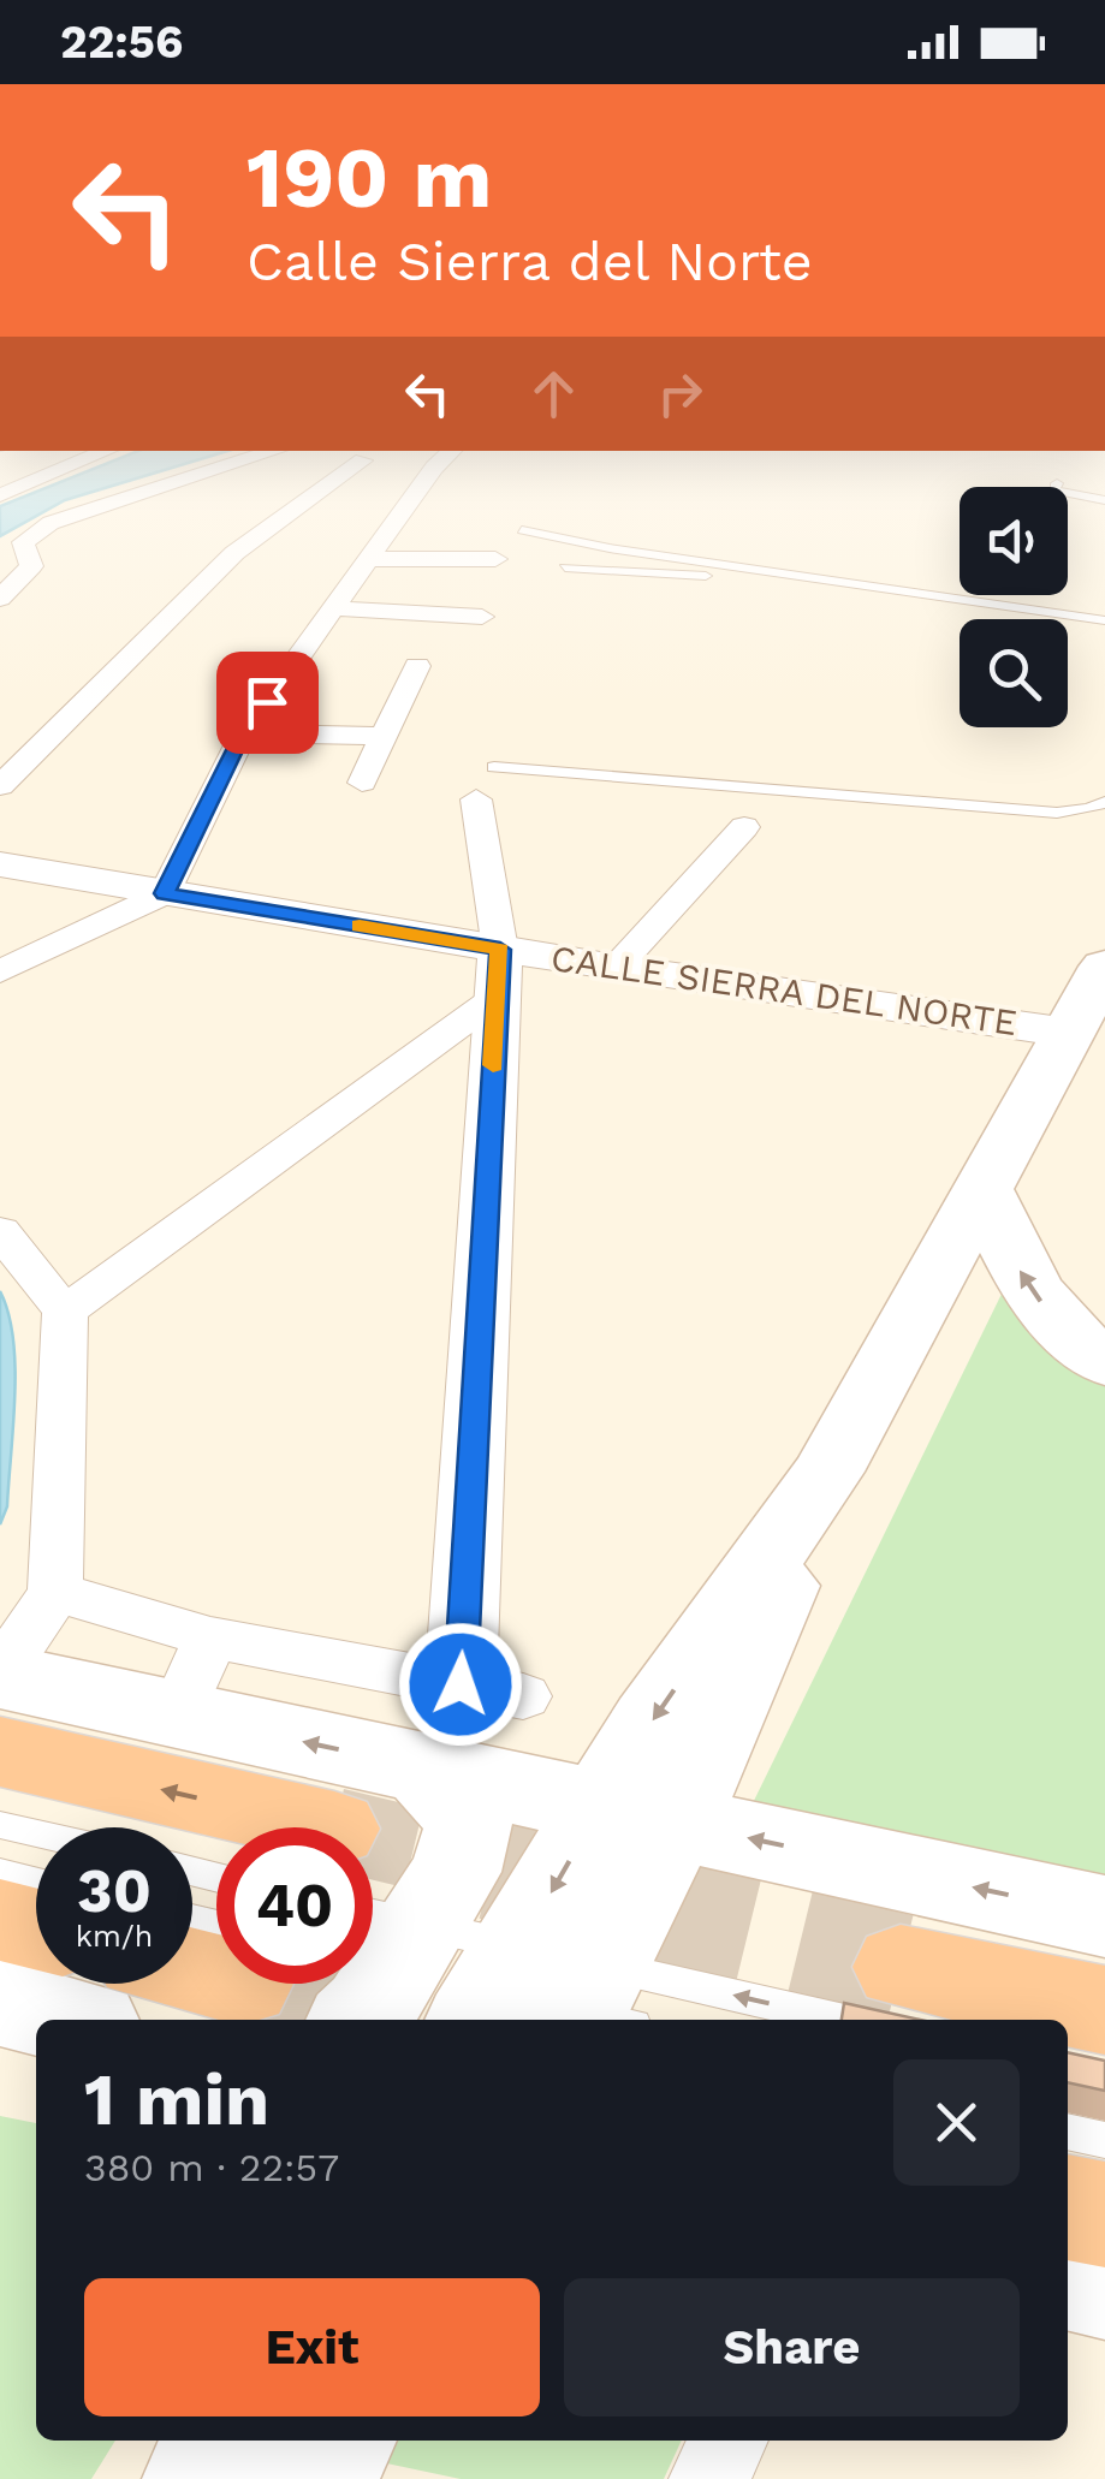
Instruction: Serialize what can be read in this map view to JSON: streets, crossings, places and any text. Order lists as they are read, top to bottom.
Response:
{
  "streets": {
    "street": ["CALLE SIERRA DEL NORTE"]
  },
  "page": {
    "status": "22:56",
    "turn": ["190 m", "Calle Sierra del Norte"],
    "speed": "30 km/h",
    "limit": "40",
    "heading": ["1 min", "380 m · 22:57"],
    "buttons": ["Exit", "Share"]
  }
}
